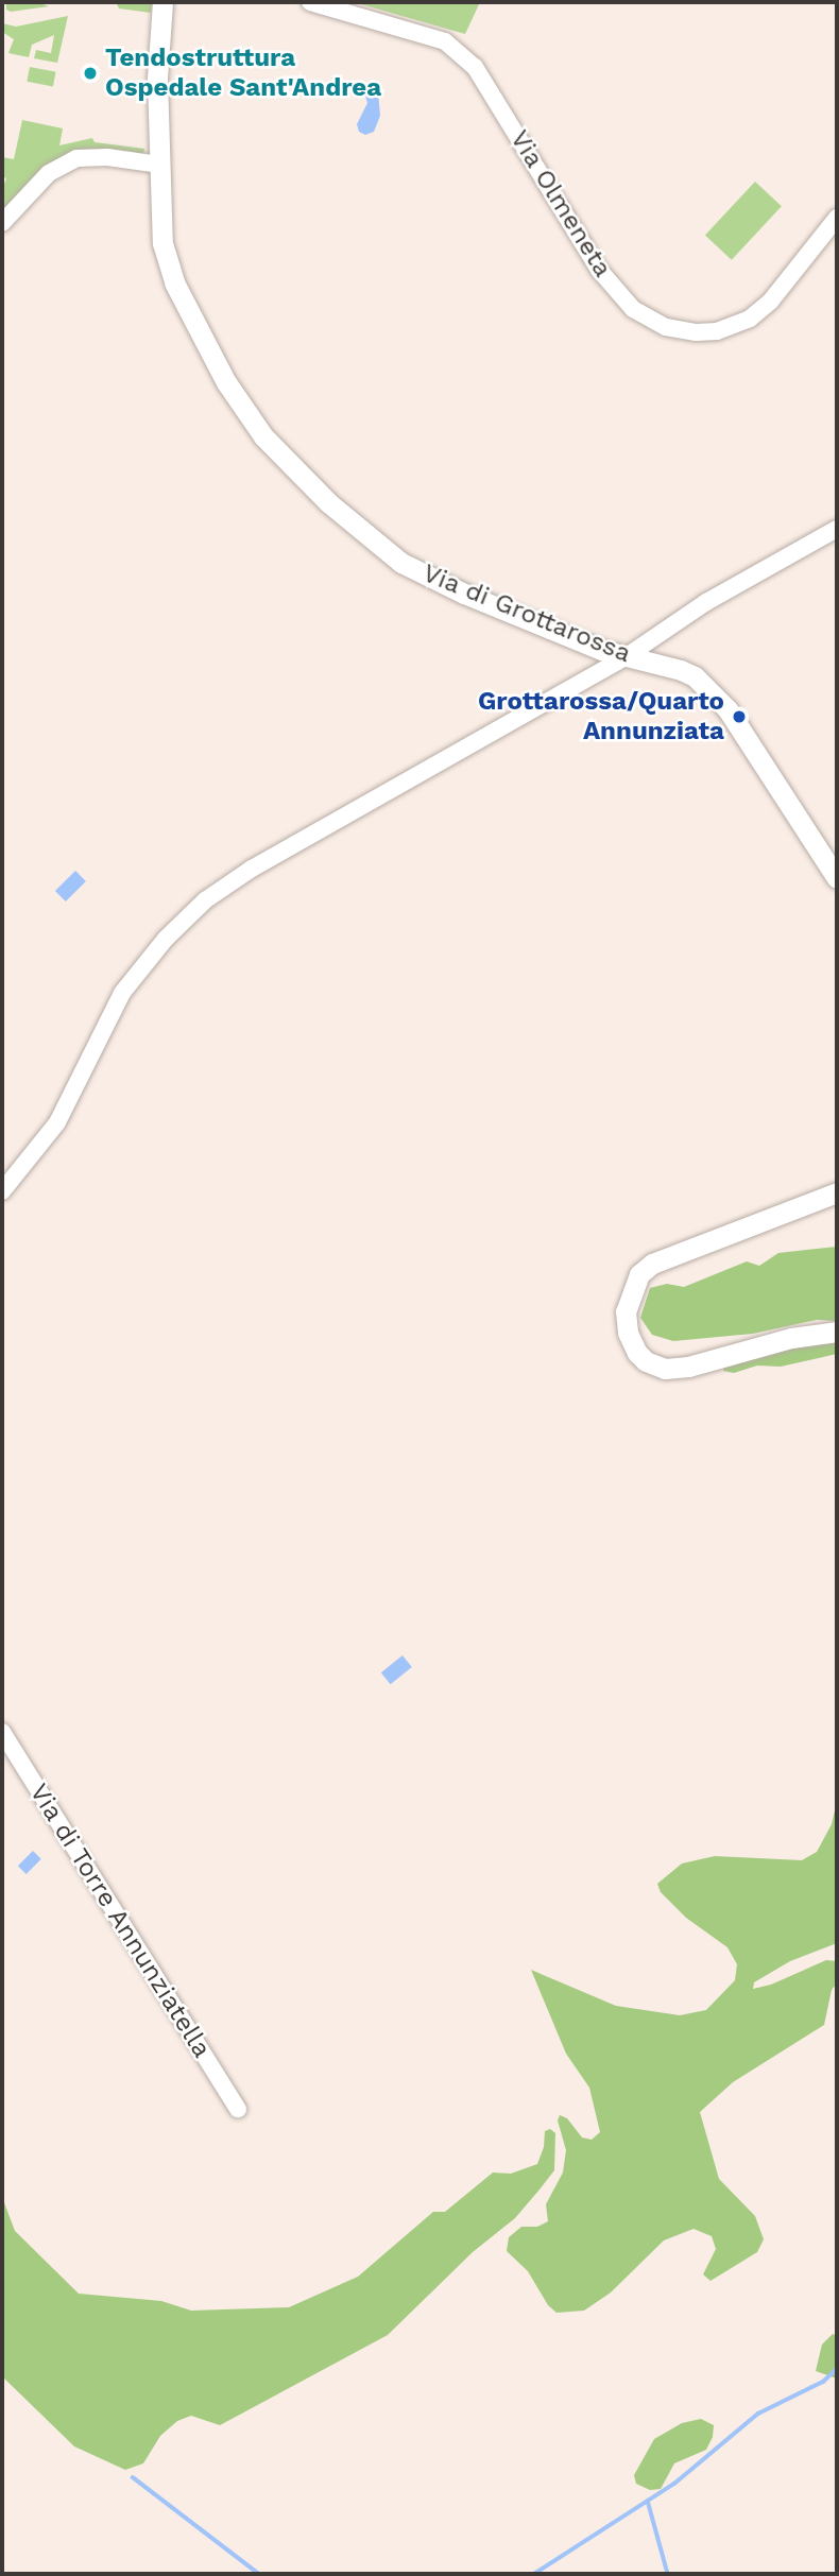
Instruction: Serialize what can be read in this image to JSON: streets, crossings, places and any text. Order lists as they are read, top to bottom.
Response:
{
  "streets": {
    "street": ["Via Olmeneta", "Via di Grottarossa", "Via di Torre Annunziatella"]
  },
  "places": ["Tendostruttura Ospedale Sant'Andrea", "Grottarossa/Quarto Annunziata"]
}
